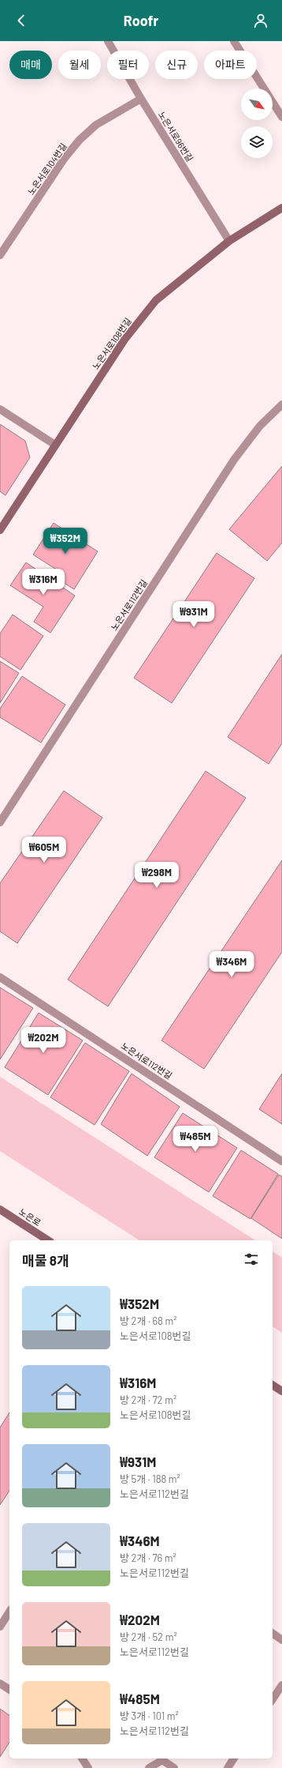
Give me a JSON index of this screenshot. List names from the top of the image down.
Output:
{
  "streets": {
    "street": [
      "노은서로96번길",
      "노은서로104번길",
      "노은서로108번길",
      "노은서로112번길",
      "노은로"
    ]
  },
  "crossings": [
    ["노은서로96번길", "노은서로104번길"],
    ["노은서로96번길", "노은서로108번길"]
  ],
  "north": "bottom right",
  "page": {
    "header": "Roofr",
    "chip": [
      "매매",
      "월세",
      "필터",
      "신규",
      "아파트"
    ],
    "price": [
      "₩352M",
      "₩316M",
      "₩931M",
      "₩605M",
      "₩298M",
      "₩346M",
      "₩202M",
      "₩485M"
    ],
    "heading": "매물 8개",
    "list": [
      {
        "name": "₩352M",
        "note": "방 2개 · 68 m² · 노은서로108번길"
      },
      {
        "name": "₩316M",
        "note": "방 2개 · 72 m² · 노은서로108번길"
      },
      {
        "name": "₩931M",
        "note": "방 5개 · 188 m² · 노은서로112번길"
      },
      {
        "name": "₩346M",
        "note": "방 2개 · 76 m² · 노은서로112번길"
      },
      {
        "name": "₩202M",
        "note": "방 2개 · 52 m² · 노은서로112번길"
      },
      {
        "name": "₩485M",
        "note": "방 3개 · 101 m² · 노은서로112번길"
      }
    ]
  }
}
